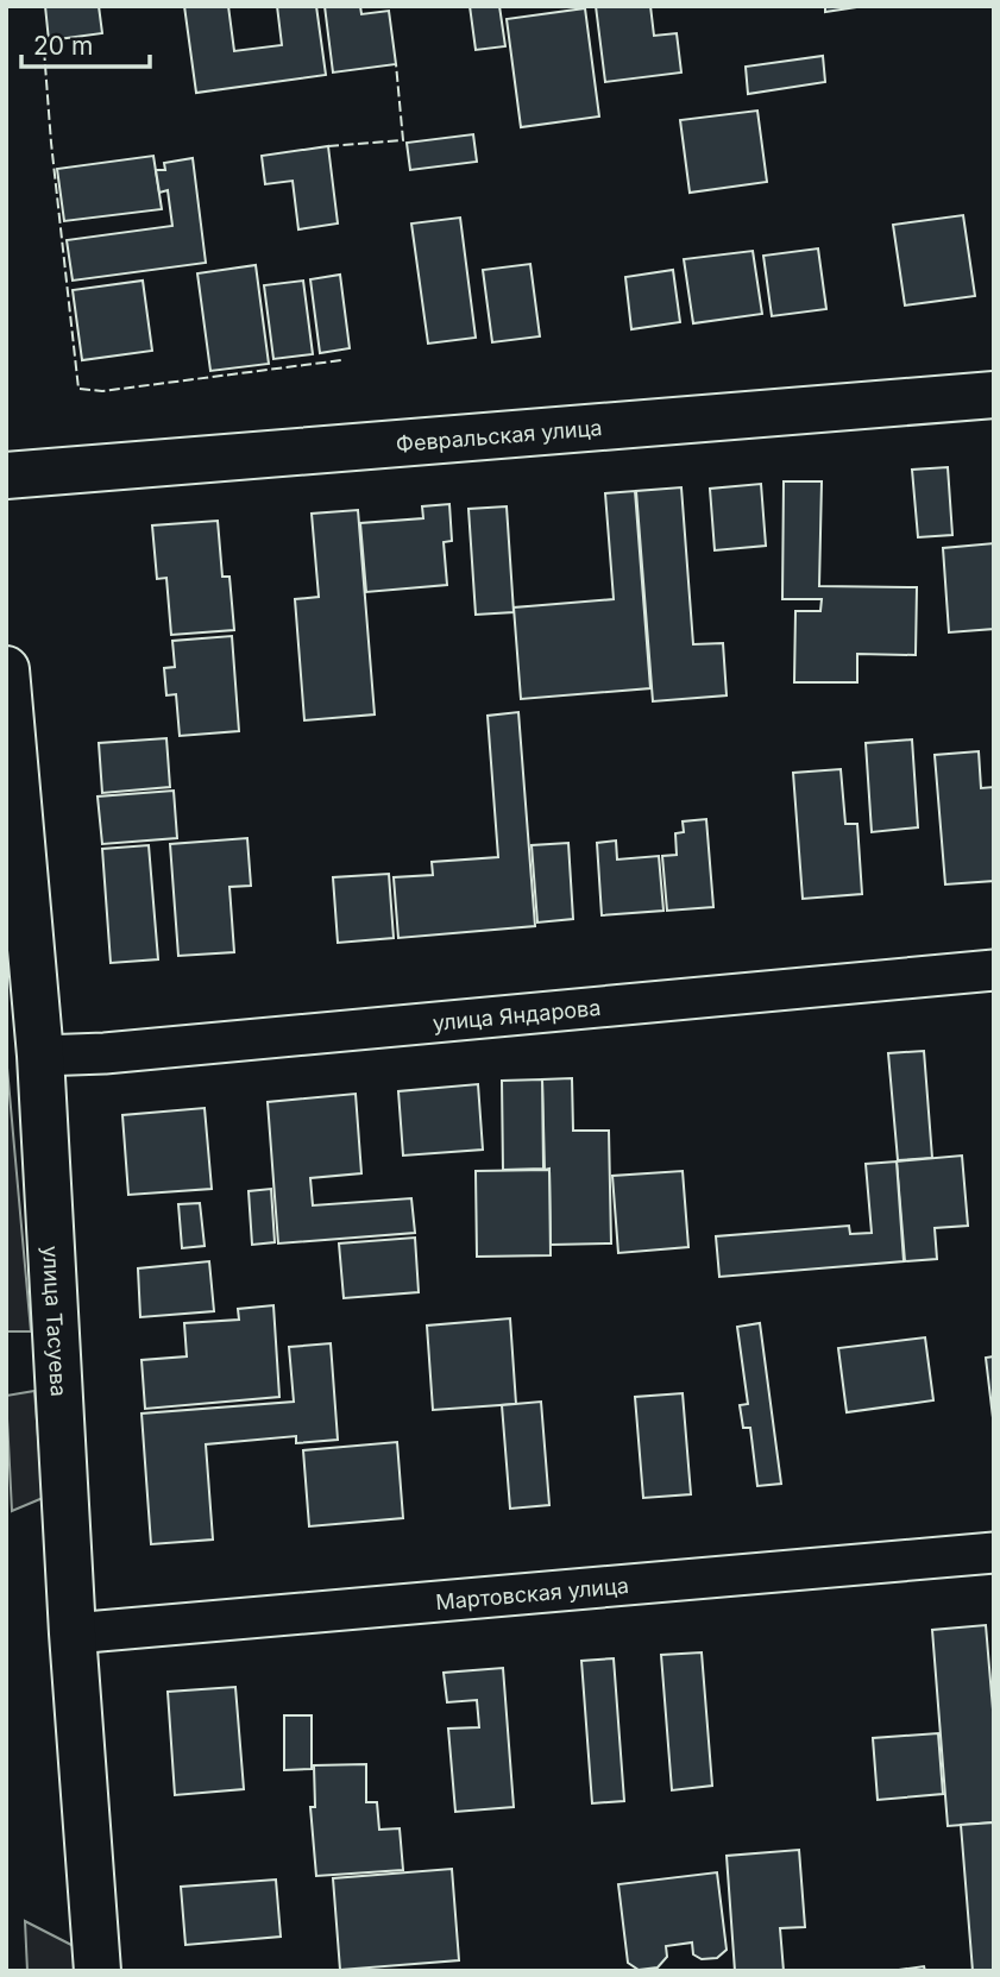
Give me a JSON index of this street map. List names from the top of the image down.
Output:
{
  "streets": {
    "street": [
      "Февральская улица",
      "улица Яндарова",
      "улица Тасуева",
      "Мартовская улица"
    ]
  },
  "crossings": [
    ["улица Яндарова", "улица Тасуева"],
    ["улица Тасуева", "Мартовская улица"]
  ],
  "scale_bar": "20 m"
}
